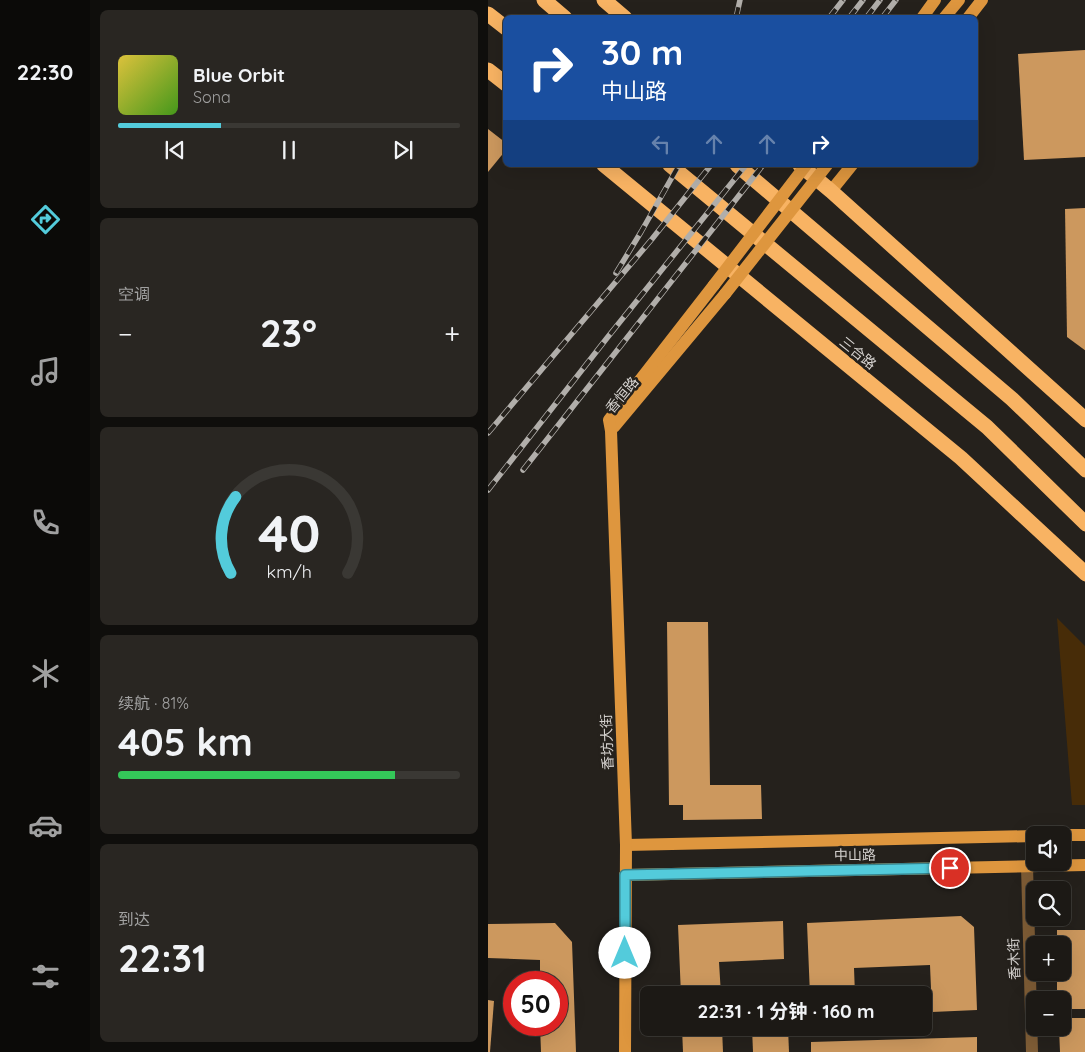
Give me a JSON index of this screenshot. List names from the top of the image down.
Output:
{
  "streets": {
    "highway": ["三合路"],
    "main road": ["香恒路", "香坊大街", "中山路"],
    "street": ["香木街"]
  },
  "crossings": [
    ["香恒路", "香坊大街"],
    ["香坊大街", "中山路"]
  ],
  "page": {
    "tabs": "22:30",
    "turn": ["30 m", "中山路"],
    "song": ["Blue Orbit", "Sona"],
    "tile": [
      "空调",
      ["续航 · 81%", "405 km"],
      ["到达", "22:31"]
    ],
    "heat": ["−", "23°", "+"],
    "map_buttons": ["+", "−"],
    "limit": "50",
    "trip": "22:31 · 1 分钟 · 160 m",
    "gauge": ["40", "km/h"]
  }
}
